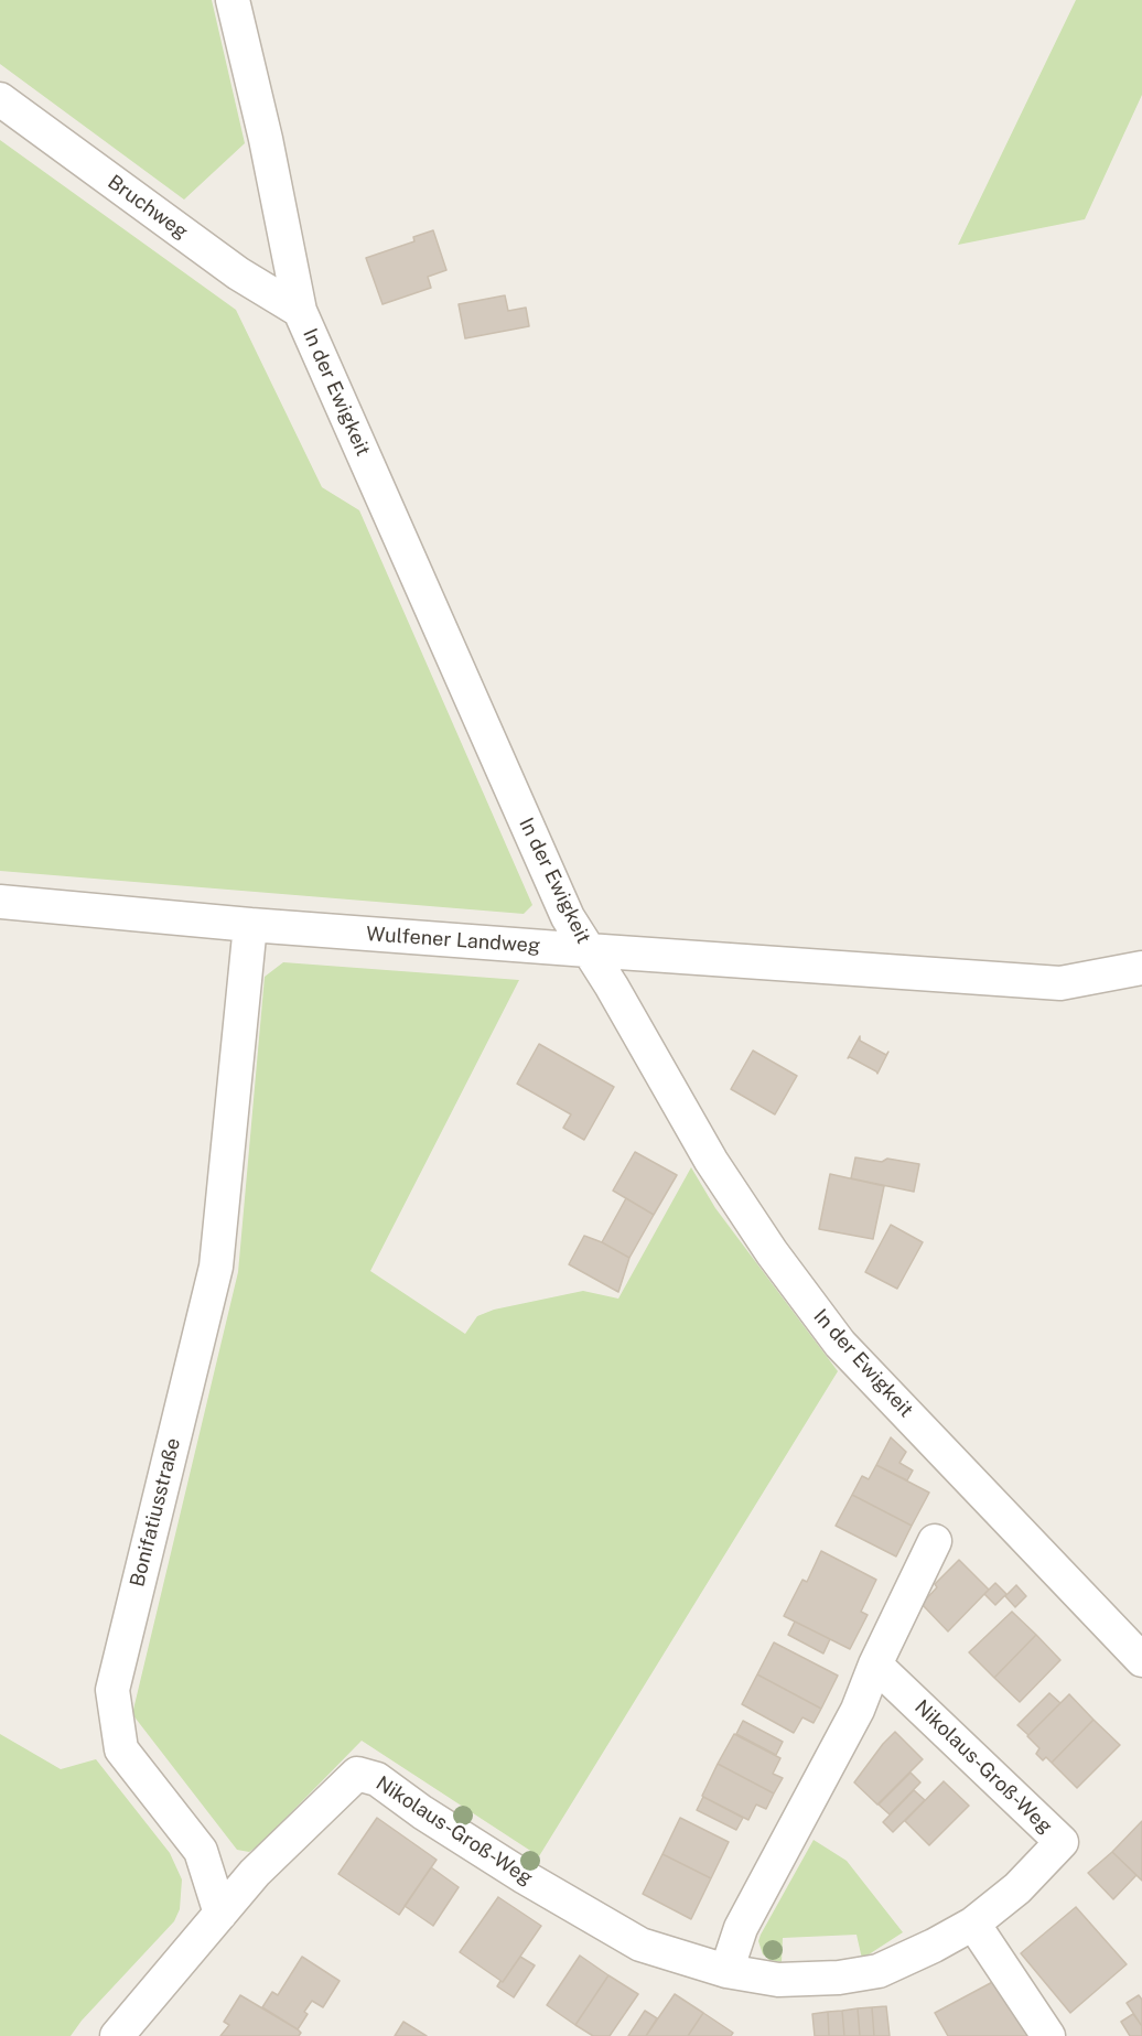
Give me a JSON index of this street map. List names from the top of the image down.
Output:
{
  "streets": {
    "street": [
      "Bruchweg",
      "In der Ewigkeit",
      "Wulfener Landweg",
      "Bonifatiusstraße",
      "Nikolaus-Groß-Weg"
    ]
  },
  "crossings": [
    ["Bruchweg", "In der Ewigkeit"],
    ["In der Ewigkeit", "Wulfener Landweg"],
    ["Wulfener Landweg", "Bonifatiusstraße"],
    ["Bonifatiusstraße", "Nikolaus-Groß-Weg"]
  ]
}
